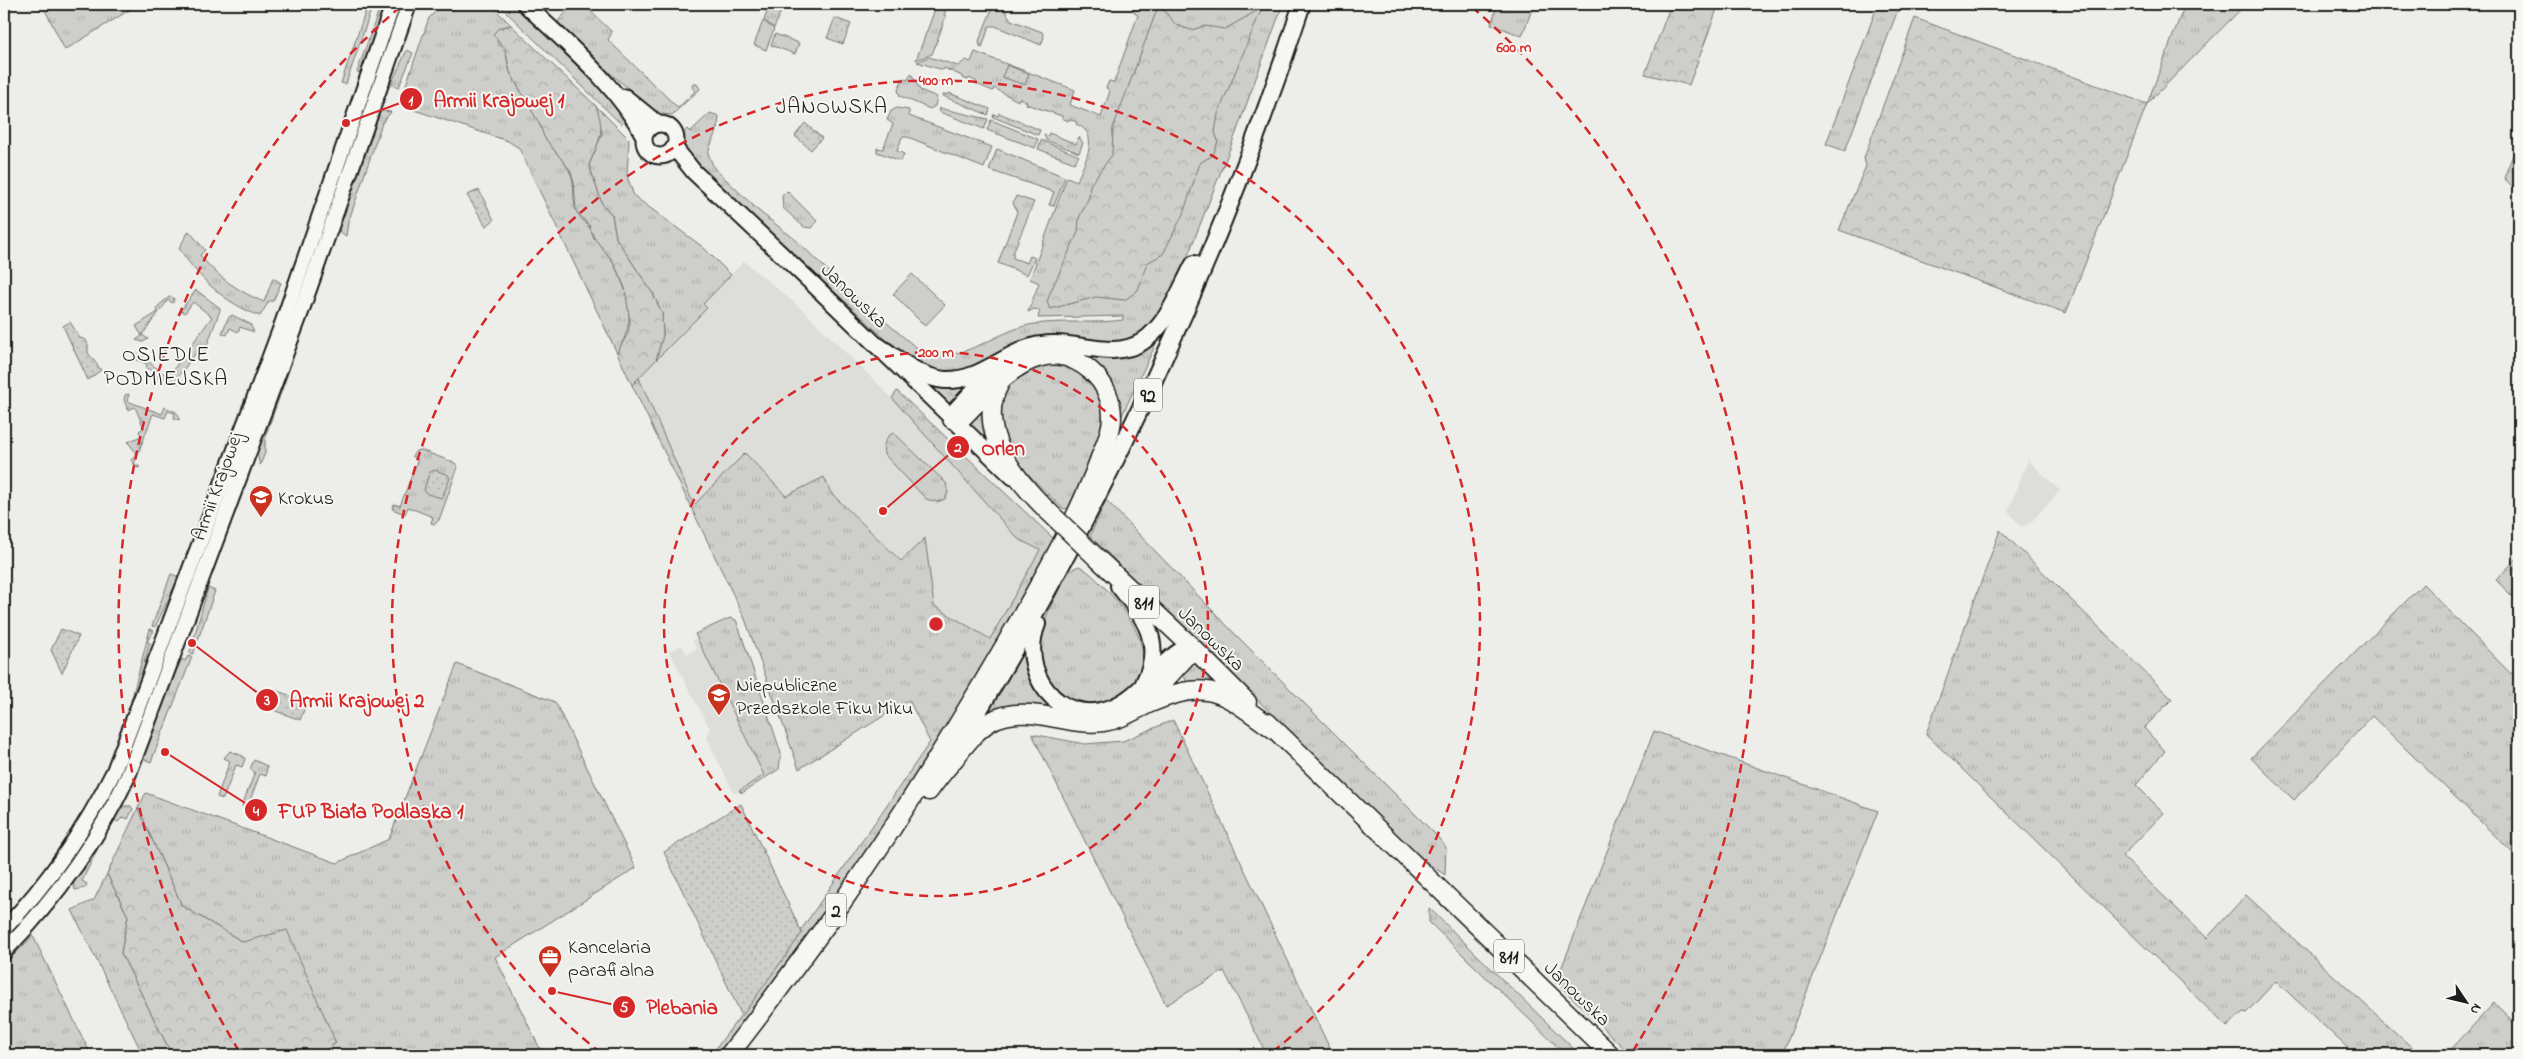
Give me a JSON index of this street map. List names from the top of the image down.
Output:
{
  "streets": {
    "highway": ["Janowska", "811", "2"],
    "main road": ["92"],
    "street": ["Armii Krajowej"]
  },
  "crossings": [
    ["92", "2"]
  ],
  "districts": ["JANOWSKA", "OSIEDLE PODMIEJSKA"],
  "places": {
    "other": [
      "Armii Krajowej 1",
      "Orlen",
      "Armii Krajowej 2",
      "FUP Biała Podlaska 1",
      "Plebania"
    ],
    "school or university": ["Krokus", "Niepubliczne Przedszkole Fiku Miku"],
    "office": ["Kancelaria parafialna"]
  },
  "north": "bottom right",
  "rings": ["600 m", "400 m", "200 m"]
}
